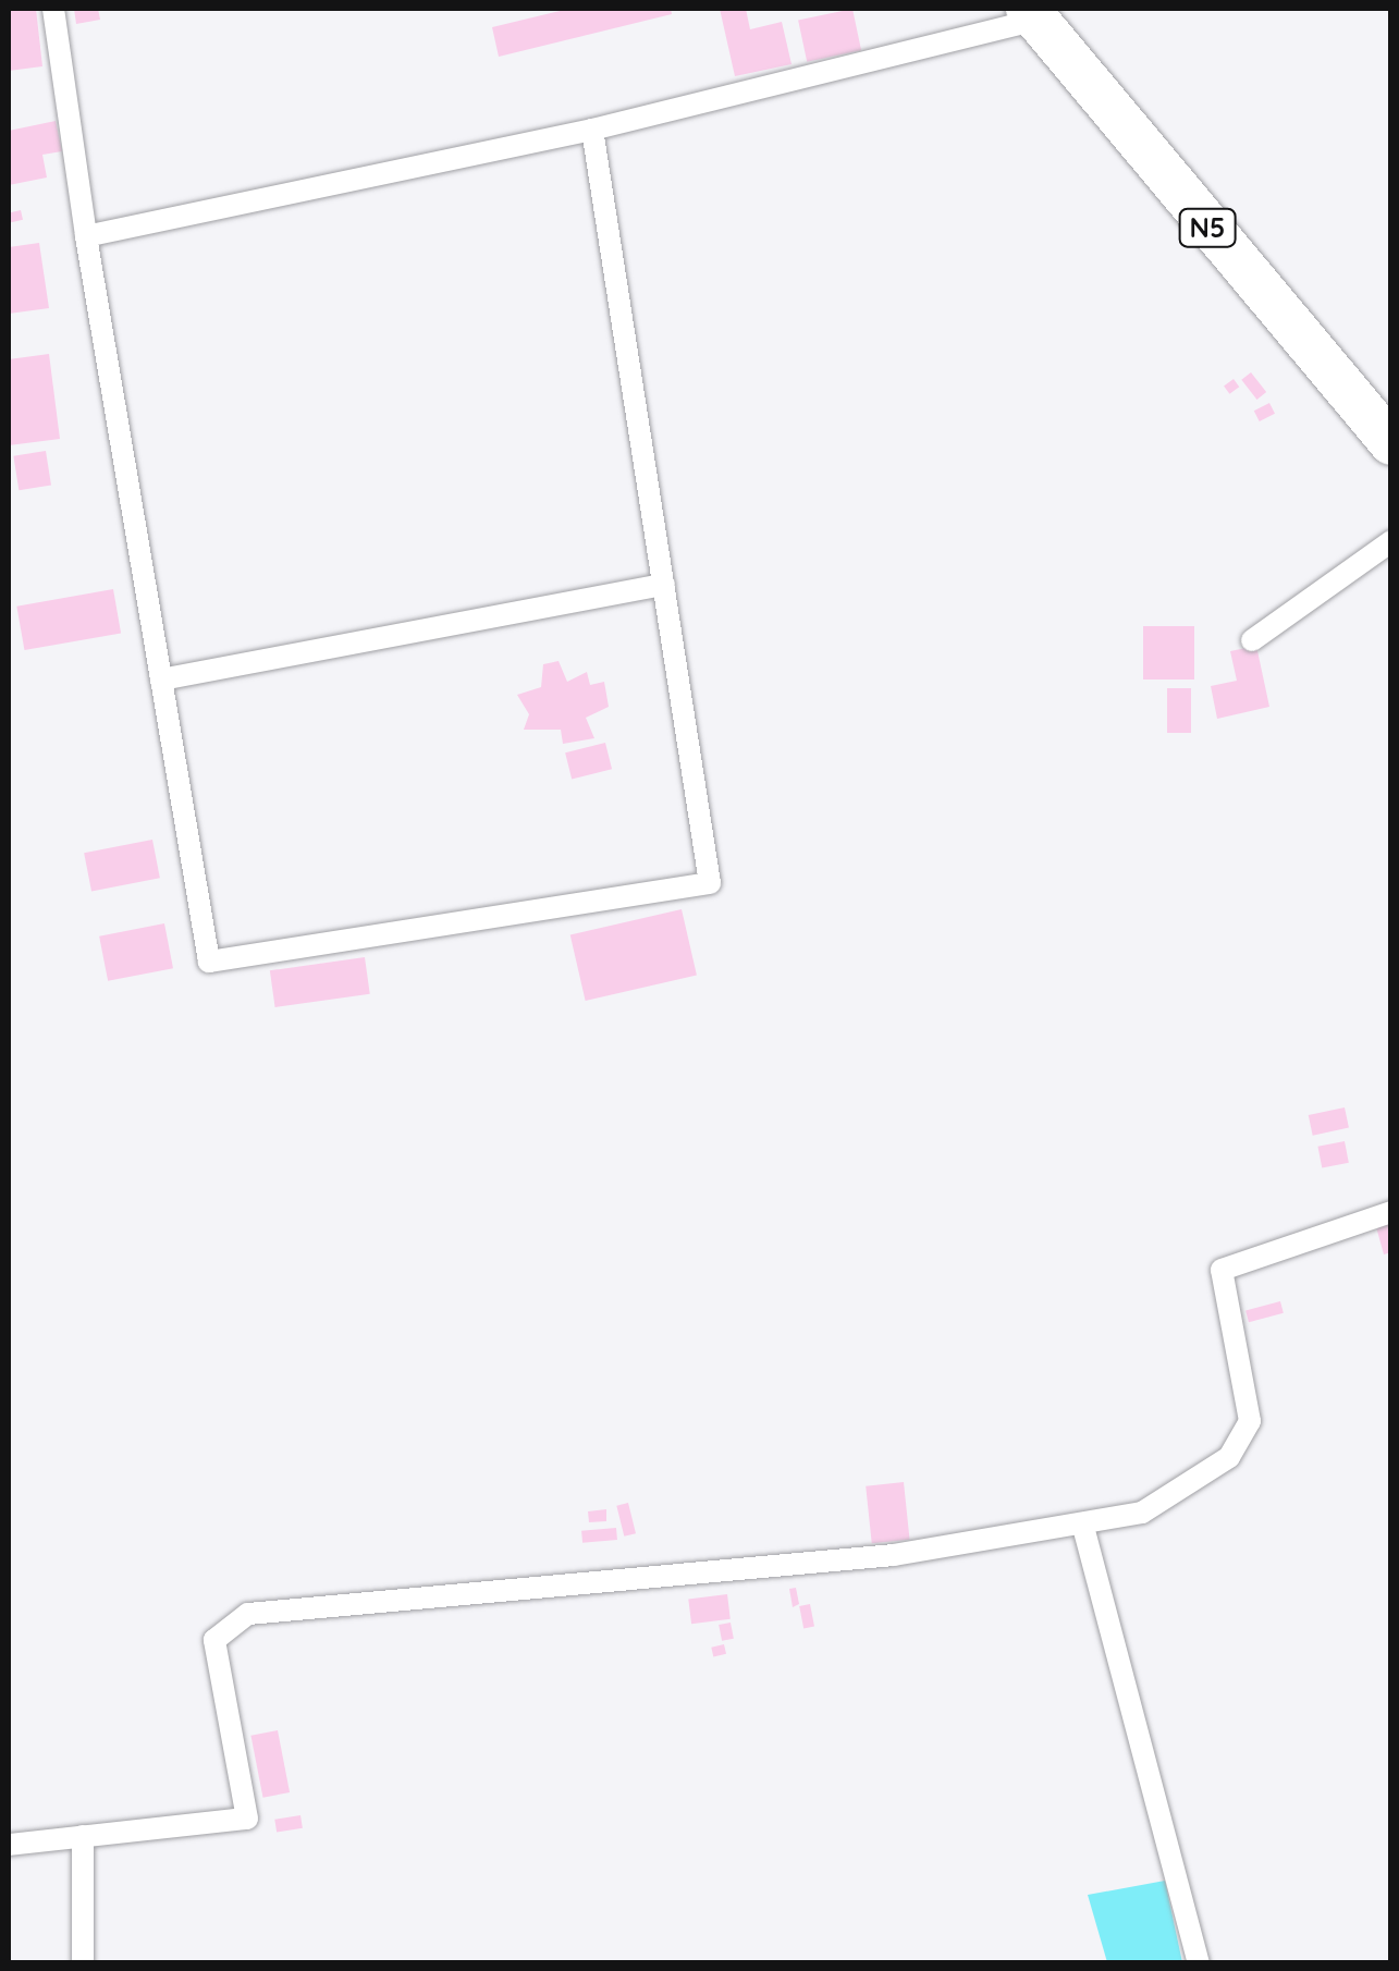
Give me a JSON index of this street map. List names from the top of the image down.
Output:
{
  "streets": {
    "highway": ["N5"]
  }
}
